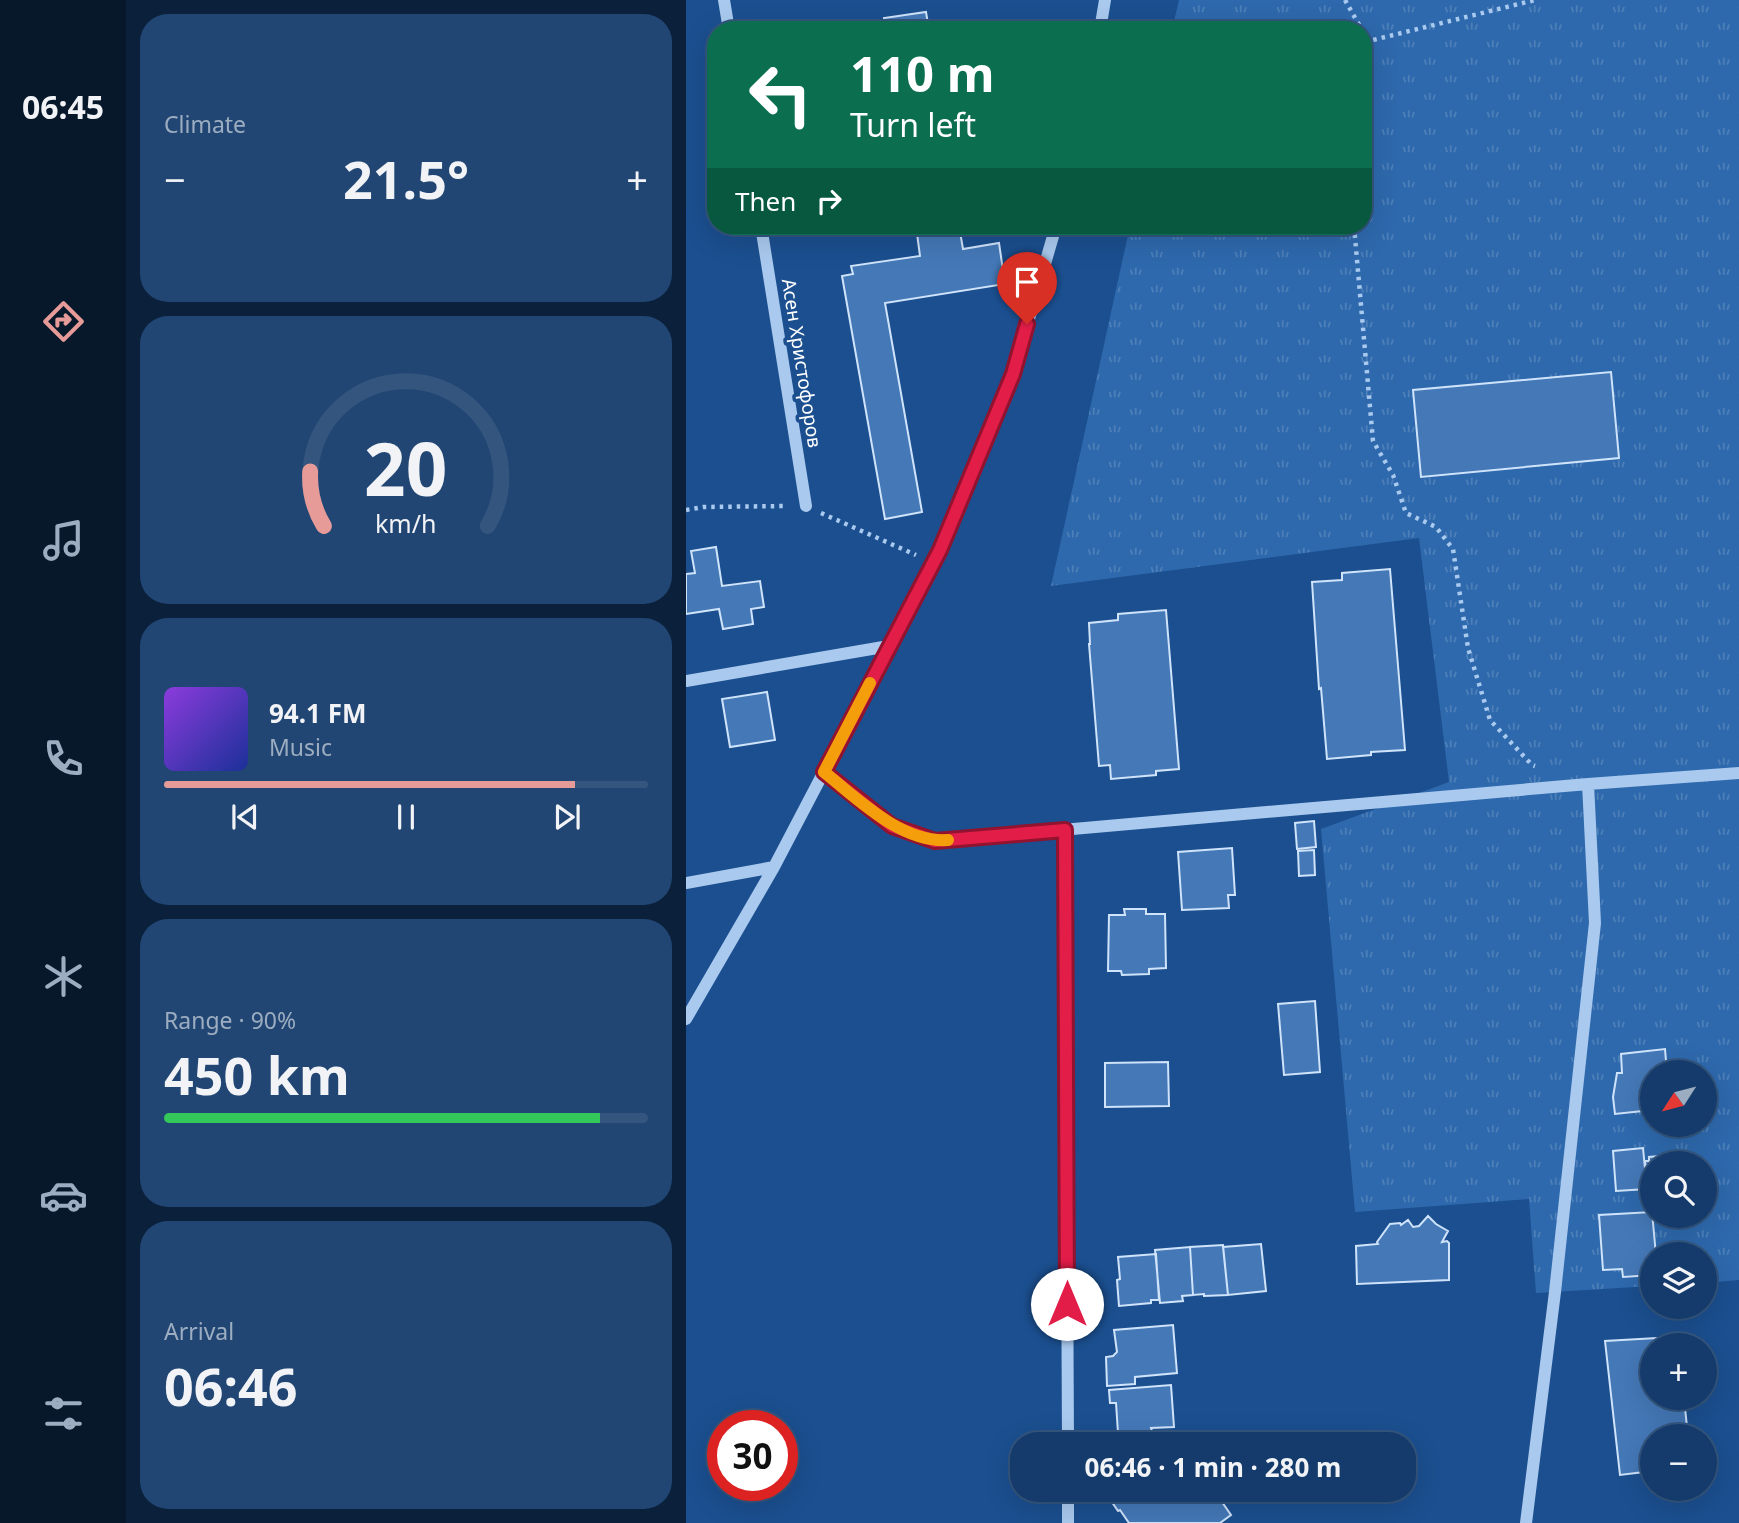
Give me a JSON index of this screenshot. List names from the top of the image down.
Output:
{
  "streets": {
    "street": ["Асен Христофоров"]
  },
  "north": "bottom left",
  "page": {
    "tabs": "06:45",
    "tile": [
      "Climate",
      ["Range · 90%", "450 km"],
      ["Arrival", "06:46"]
    ],
    "turn": ["110 m", "Turn left"],
    "heat": ["−", "21.5°", "+"],
    "then": "Then",
    "song": ["94.1 FM", "Music"],
    "map_buttons": ["+", "−"],
    "limit": "30",
    "trip": "06:46 · 1 min · 280 m",
    "gauge": ["20", "km/h"]
  }
}
